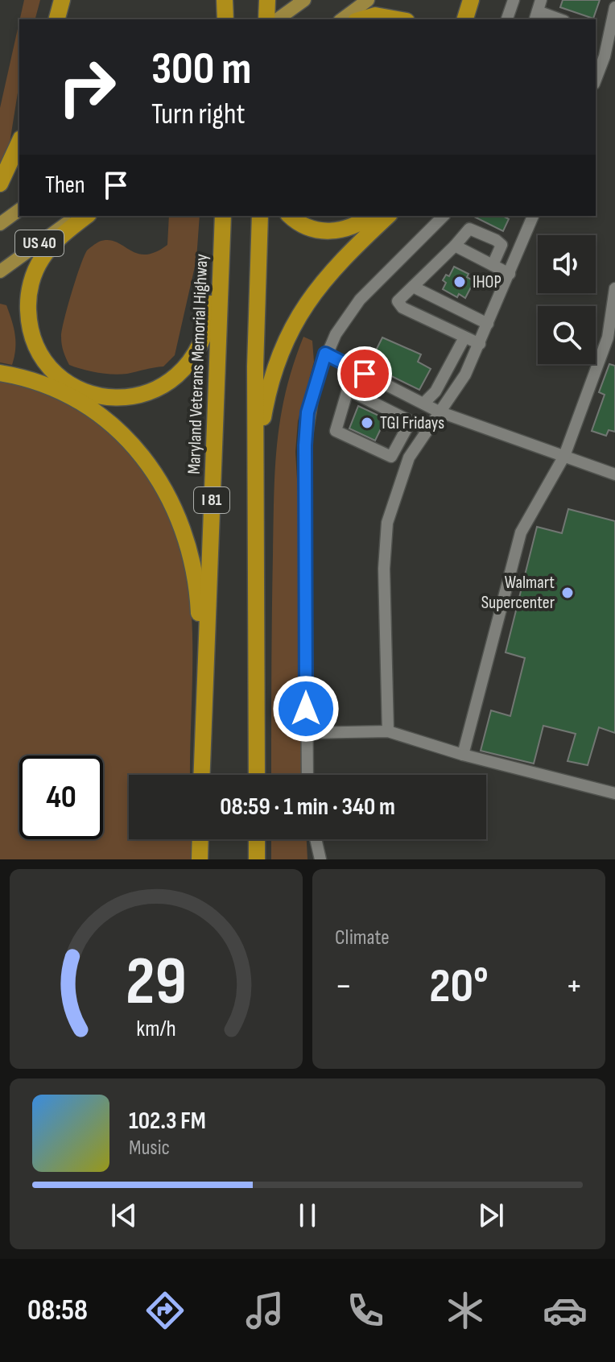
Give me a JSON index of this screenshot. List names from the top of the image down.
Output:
{
  "streets": {
    "highway": ["Maryland Veterans Memorial Highway", "I 81"],
    "main road": ["US 40"]
  },
  "places": ["IHOP", "TGI Fridays", "Walmart Supercenter"],
  "page": {
    "turn": ["300 m", "Turn right"],
    "then": "Then",
    "limit": "40",
    "trip": "08:59 · 1 min · 340 m",
    "tile": "Climate",
    "heat": ["−", "20°", "+"],
    "song": ["102.3 FM", "Music"],
    "tabs": "08:58",
    "gauge": ["29", "km/h"]
  }
}
